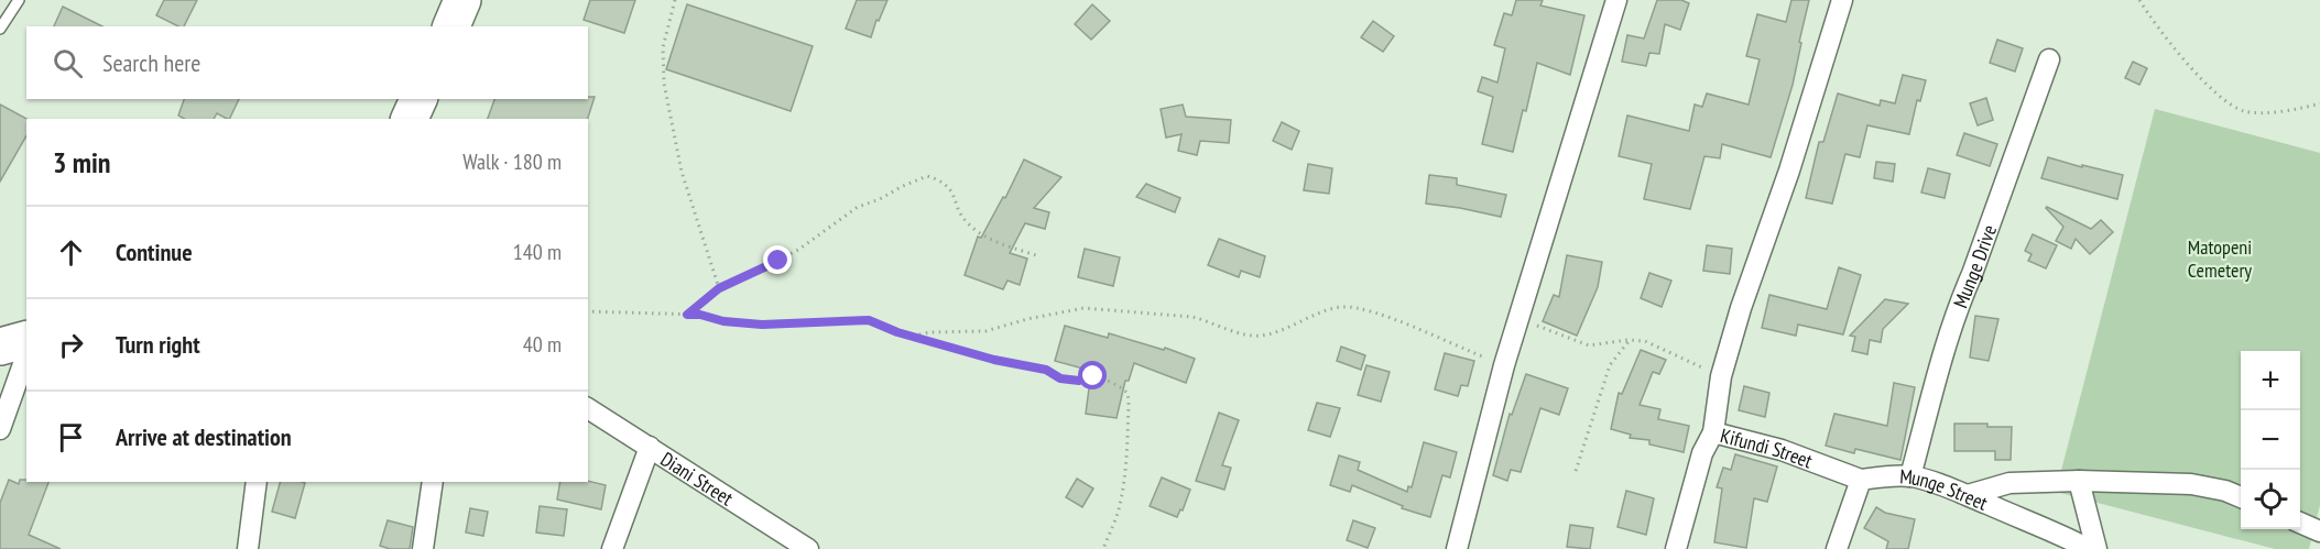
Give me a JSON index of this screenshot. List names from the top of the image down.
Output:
{
  "streets": {
    "street": [
      "Munge Drive",
      "Kifundi Street",
      "Diani Street",
      "Munge Street"
    ]
  },
  "crossings": [
    ["Munge Drive", "Munge Street"],
    ["Kifundi Street", "Munge Street"]
  ],
  "parks": ["Matopeni Cemetery"],
  "page": {
    "search": "Search here",
    "heading": ["3 min", "Walk · 180 m"],
    "list": [
      ["Continue", "140 m"],
      ["Turn right", "40 m"],
      "Arrive at destination"
    ],
    "map_buttons": ["+", "−"]
  }
}
